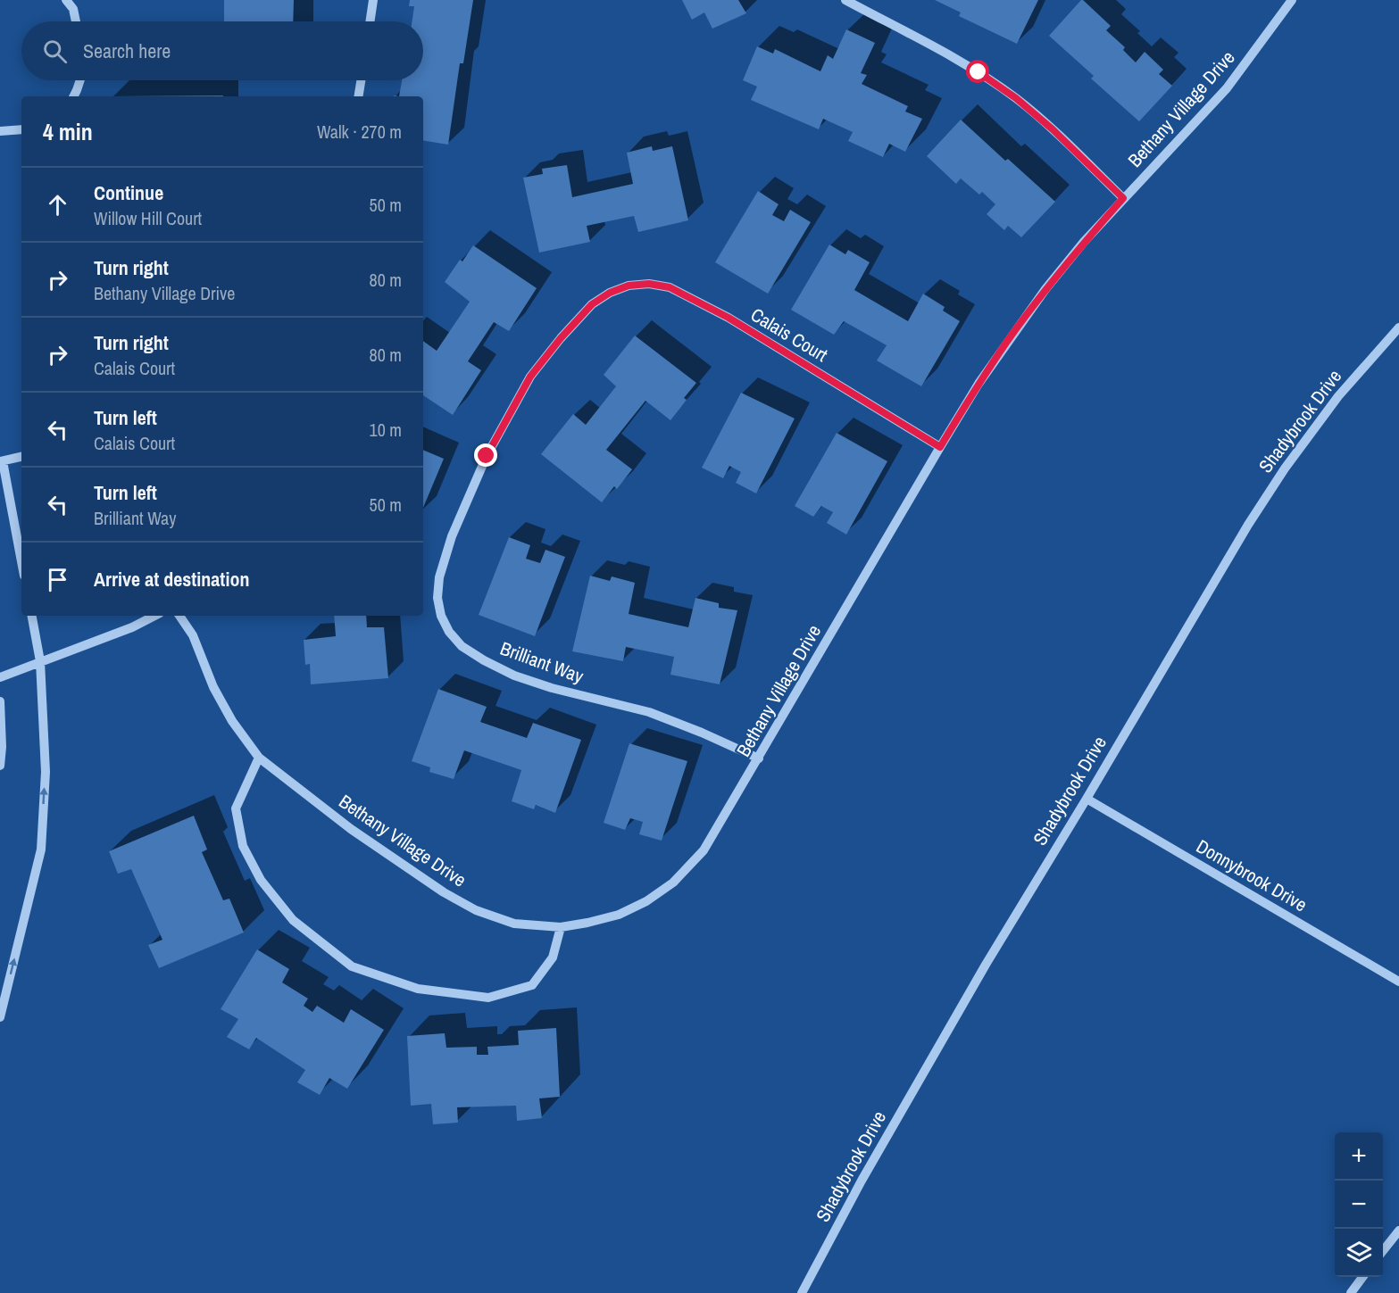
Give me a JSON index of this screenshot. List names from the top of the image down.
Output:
{
  "streets": {
    "street": [
      "Bethany Village Drive",
      "Calais Court",
      "Shadybrook Drive",
      "Brilliant Way",
      "Donnybrook Drive"
    ]
  },
  "crossings": [
    ["Bethany Village Drive", "Calais Court"],
    ["Bethany Village Drive", "Brilliant Way"],
    ["Calais Court", "Brilliant Way"],
    ["Shadybrook Drive", "Donnybrook Drive"]
  ],
  "page": {
    "search": "Search here",
    "heading": ["4 min", "Walk · 270 m"],
    "list": [
      ["Continue", "Willow Hill Court", "50 m"],
      ["Turn right", "Bethany Village Drive", "80 m"],
      ["Turn right", "Calais Court", "80 m"],
      ["Turn left", "Calais Court", "10 m"],
      ["Turn left", "Brilliant Way", "50 m"],
      "Arrive at destination"
    ],
    "map_buttons": ["+", "−"]
  }
}
